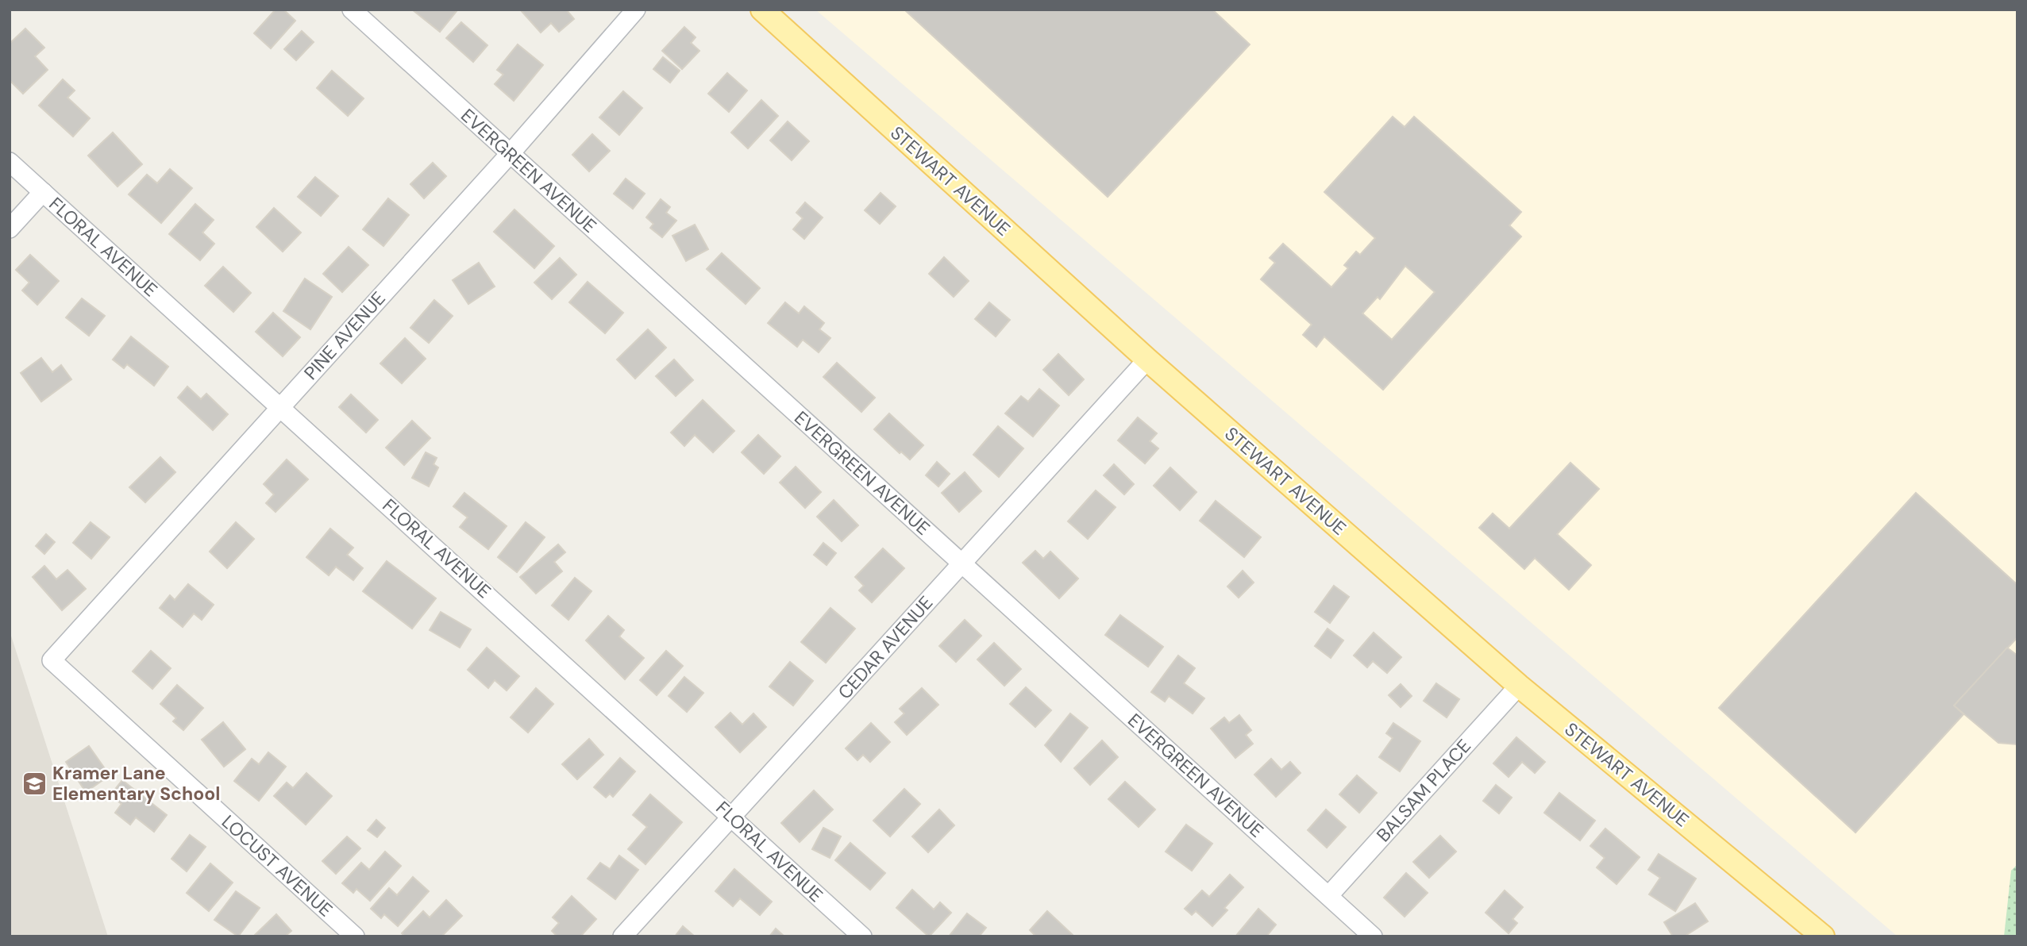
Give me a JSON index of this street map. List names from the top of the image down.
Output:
{
  "streets": {
    "main road": ["STEWART AVENUE"],
    "street": [
      "EVERGREEN AVENUE",
      "FLORAL AVENUE",
      "PINE AVENUE",
      "CEDAR AVENUE",
      "BALSAM PLACE",
      "LOCUST AVENUE"
    ]
  },
  "crossings": [
    ["EVERGREEN AVENUE", "PINE AVENUE"],
    ["EVERGREEN AVENUE", "CEDAR AVENUE"],
    ["EVERGREEN AVENUE", "BALSAM PLACE"],
    ["STEWART AVENUE", "CEDAR AVENUE"],
    ["STEWART AVENUE", "BALSAM PLACE"],
    ["FLORAL AVENUE", "PINE AVENUE"],
    ["FLORAL AVENUE", "CEDAR AVENUE"],
    ["PINE AVENUE", "LOCUST AVENUE"]
  ],
  "places": {
    "school or university": ["Kramer Lane Elementary School"]
  }
}
